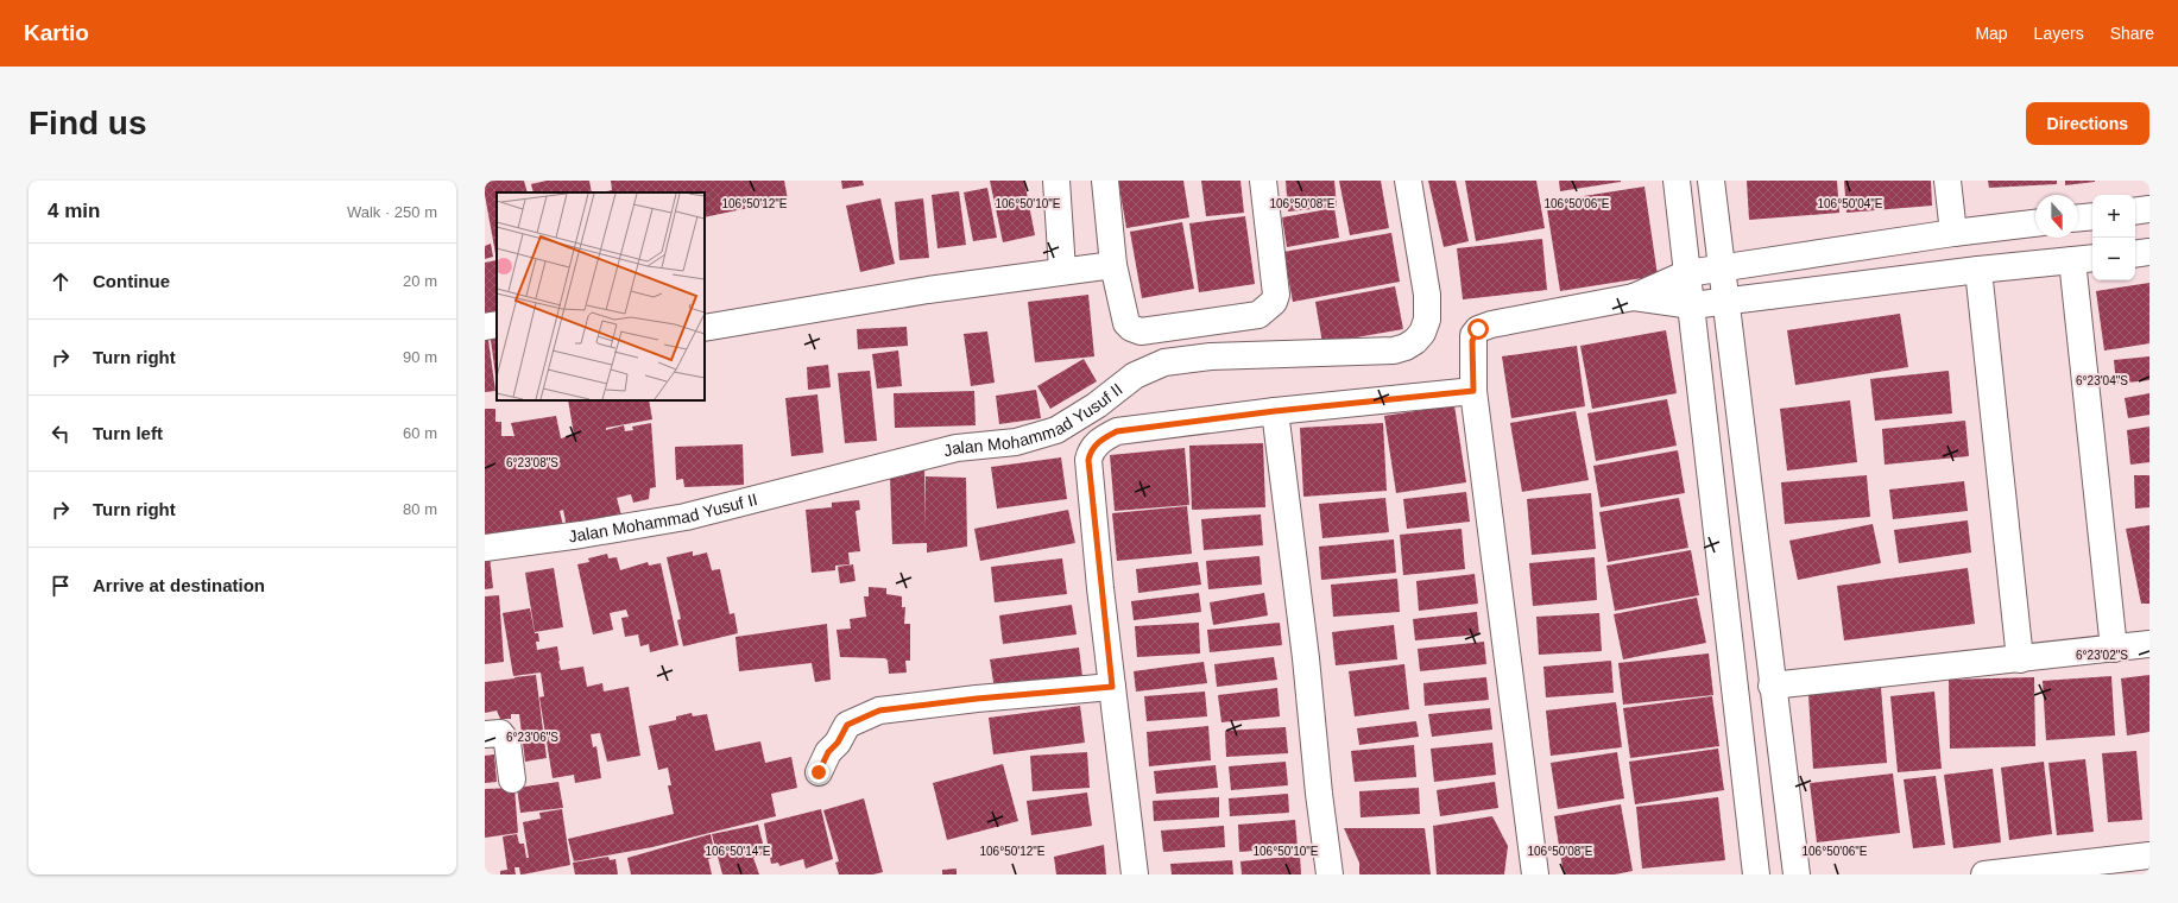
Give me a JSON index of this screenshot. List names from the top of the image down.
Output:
{
  "streets": {
    "street": ["Jalan Mohammad Yusuf II"]
  },
  "north": "bottom",
  "page": {
    "header": "Kartio",
    "nav": ["Map", "Layers", "Share"],
    "buttons": "Directions",
    "title": "Find us",
    "heading": ["4 min", "Walk · 250 m"],
    "map_buttons": ["+", "−"],
    "list": [
      ["Continue", "20 m"],
      ["Turn right", "90 m"],
      ["Turn left", "60 m"],
      ["Turn right", "80 m"],
      "Arrive at destination"
    ]
  },
  "coordinates": [
    "106°50'12\"E",
    "106°50'10\"E",
    "106°50'08\"E",
    "106°50'06\"E",
    "106°50'04\"E",
    "6°23'04\"S",
    "6°23'08\"S",
    "6°23'02\"S",
    "6°23'06\"S",
    "106°50'14\"E"
  ]
}
